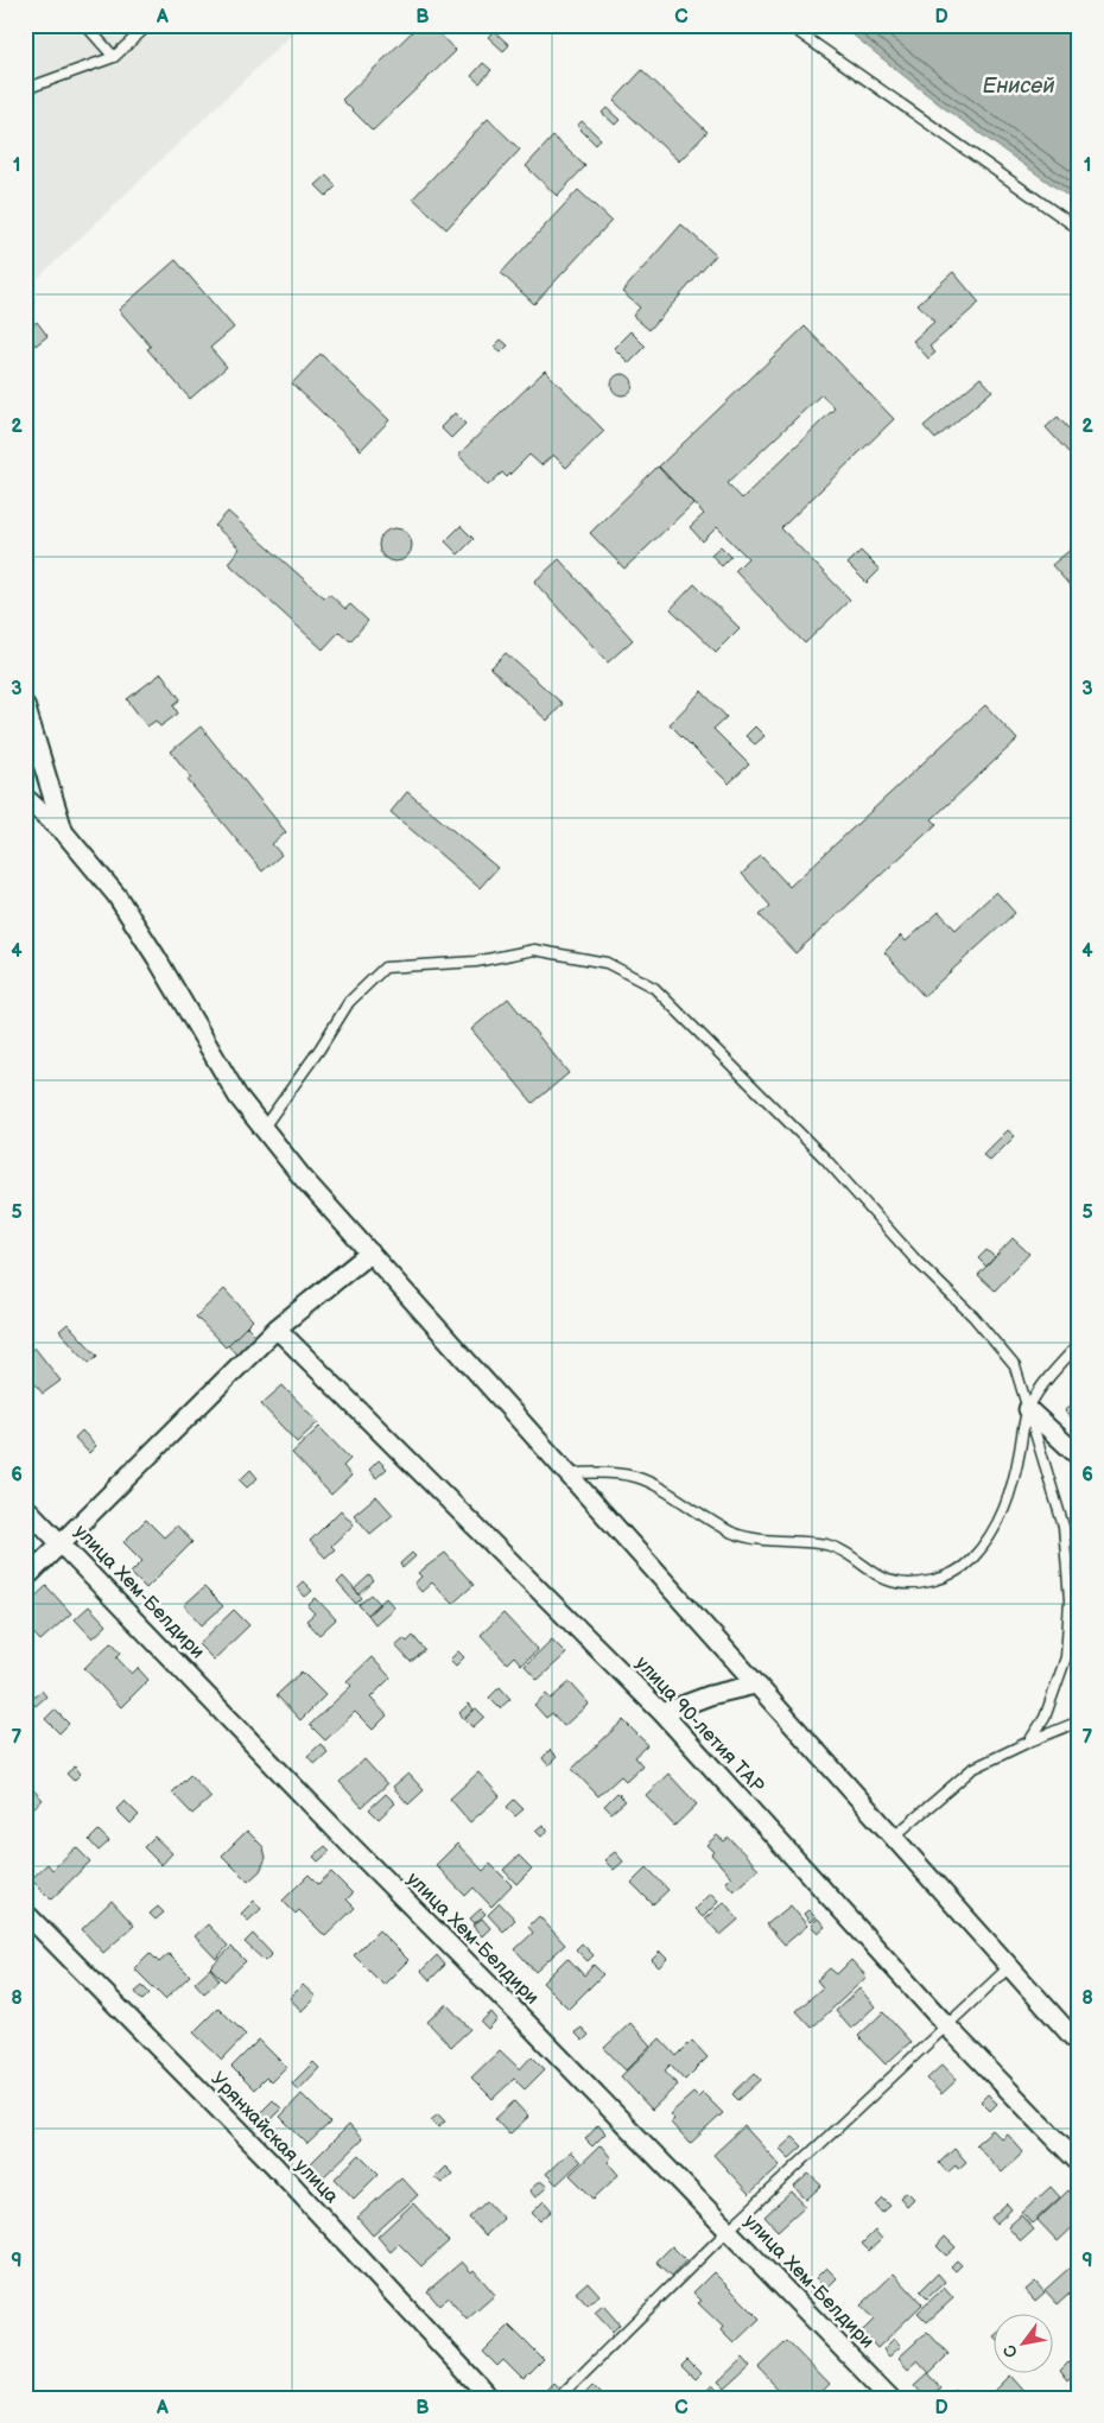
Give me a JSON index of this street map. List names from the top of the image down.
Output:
{
  "streets": {
    "street": ["улица Хем-Белдири", "улица 90-летия ТАР", "Урянхайская улица"]
  },
  "water": ["Енисей"],
  "north": "bottom left",
  "grid": {
    "columns": [
      "A",
      "B",
      "C",
      "D"
    ],
    "rows": [
      "1",
      "2",
      "3",
      "4",
      "5",
      "6",
      "7",
      "8",
      "9"
    ]
  }
}
